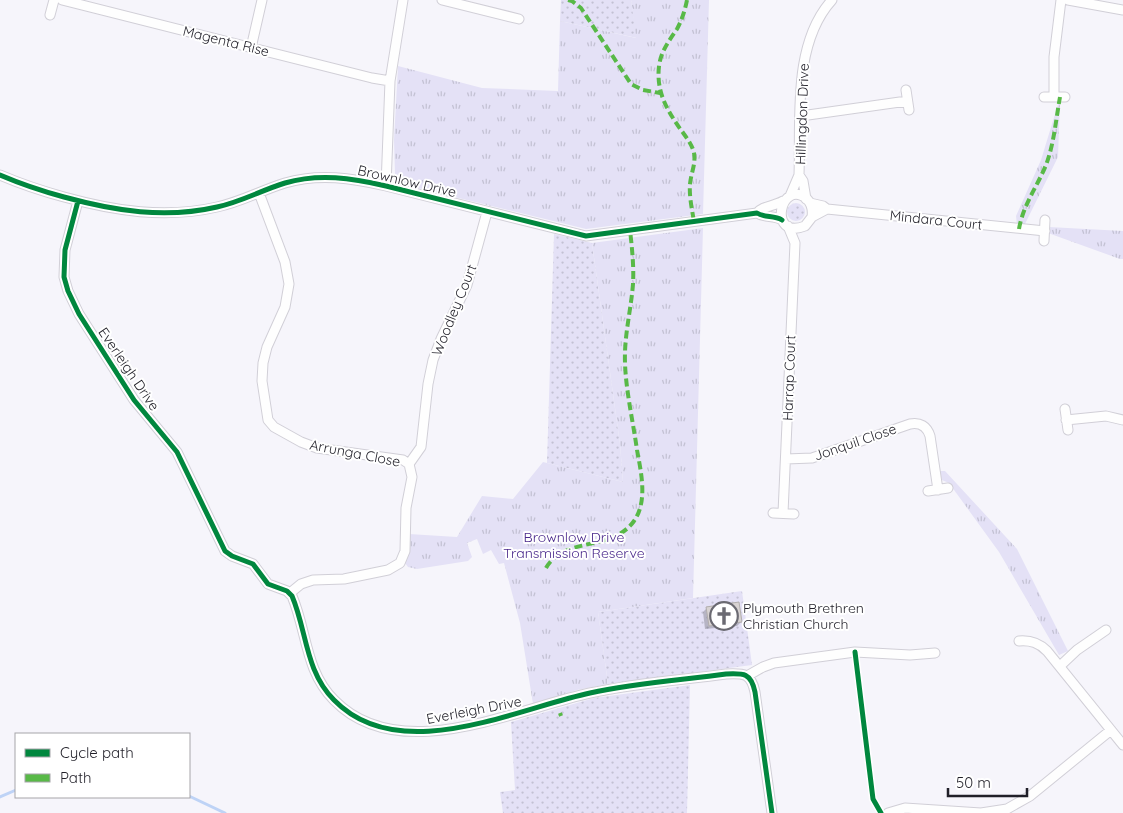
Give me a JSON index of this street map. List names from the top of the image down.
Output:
{
  "streets": {
    "street": [
      "Magenta Rise",
      "Hillingdon Drive",
      "Brownlow Drive",
      "Mindara Court",
      "Woodley Court",
      "Everleigh Drive",
      "Harrap Court",
      "Jonquil Close",
      "Arrunga Close"
    ]
  },
  "crossings": [
    ["Hillingdon Drive", "Brownlow Drive"],
    ["Hillingdon Drive", "Mindara Court"],
    ["Hillingdon Drive", "Harrap Court"],
    ["Brownlow Drive", "Mindara Court"],
    ["Brownlow Drive", "Woodley Court"],
    ["Brownlow Drive", "Everleigh Drive"],
    ["Brownlow Drive", "Harrap Court"],
    ["Brownlow Drive", "Arrunga Close"],
    ["Mindara Court", "Harrap Court"],
    ["Woodley Court", "Arrunga Close"],
    ["Everleigh Drive", "Arrunga Close"],
    ["Harrap Court", "Jonquil Close"]
  ],
  "parks": ["Brownlow Drive Transmission Reserve"],
  "places": {
    "church": ["Plymouth Brethren Christian Church"]
  },
  "legend": ["Cycle path", "Path"],
  "scale_bar": "50 m"
}
